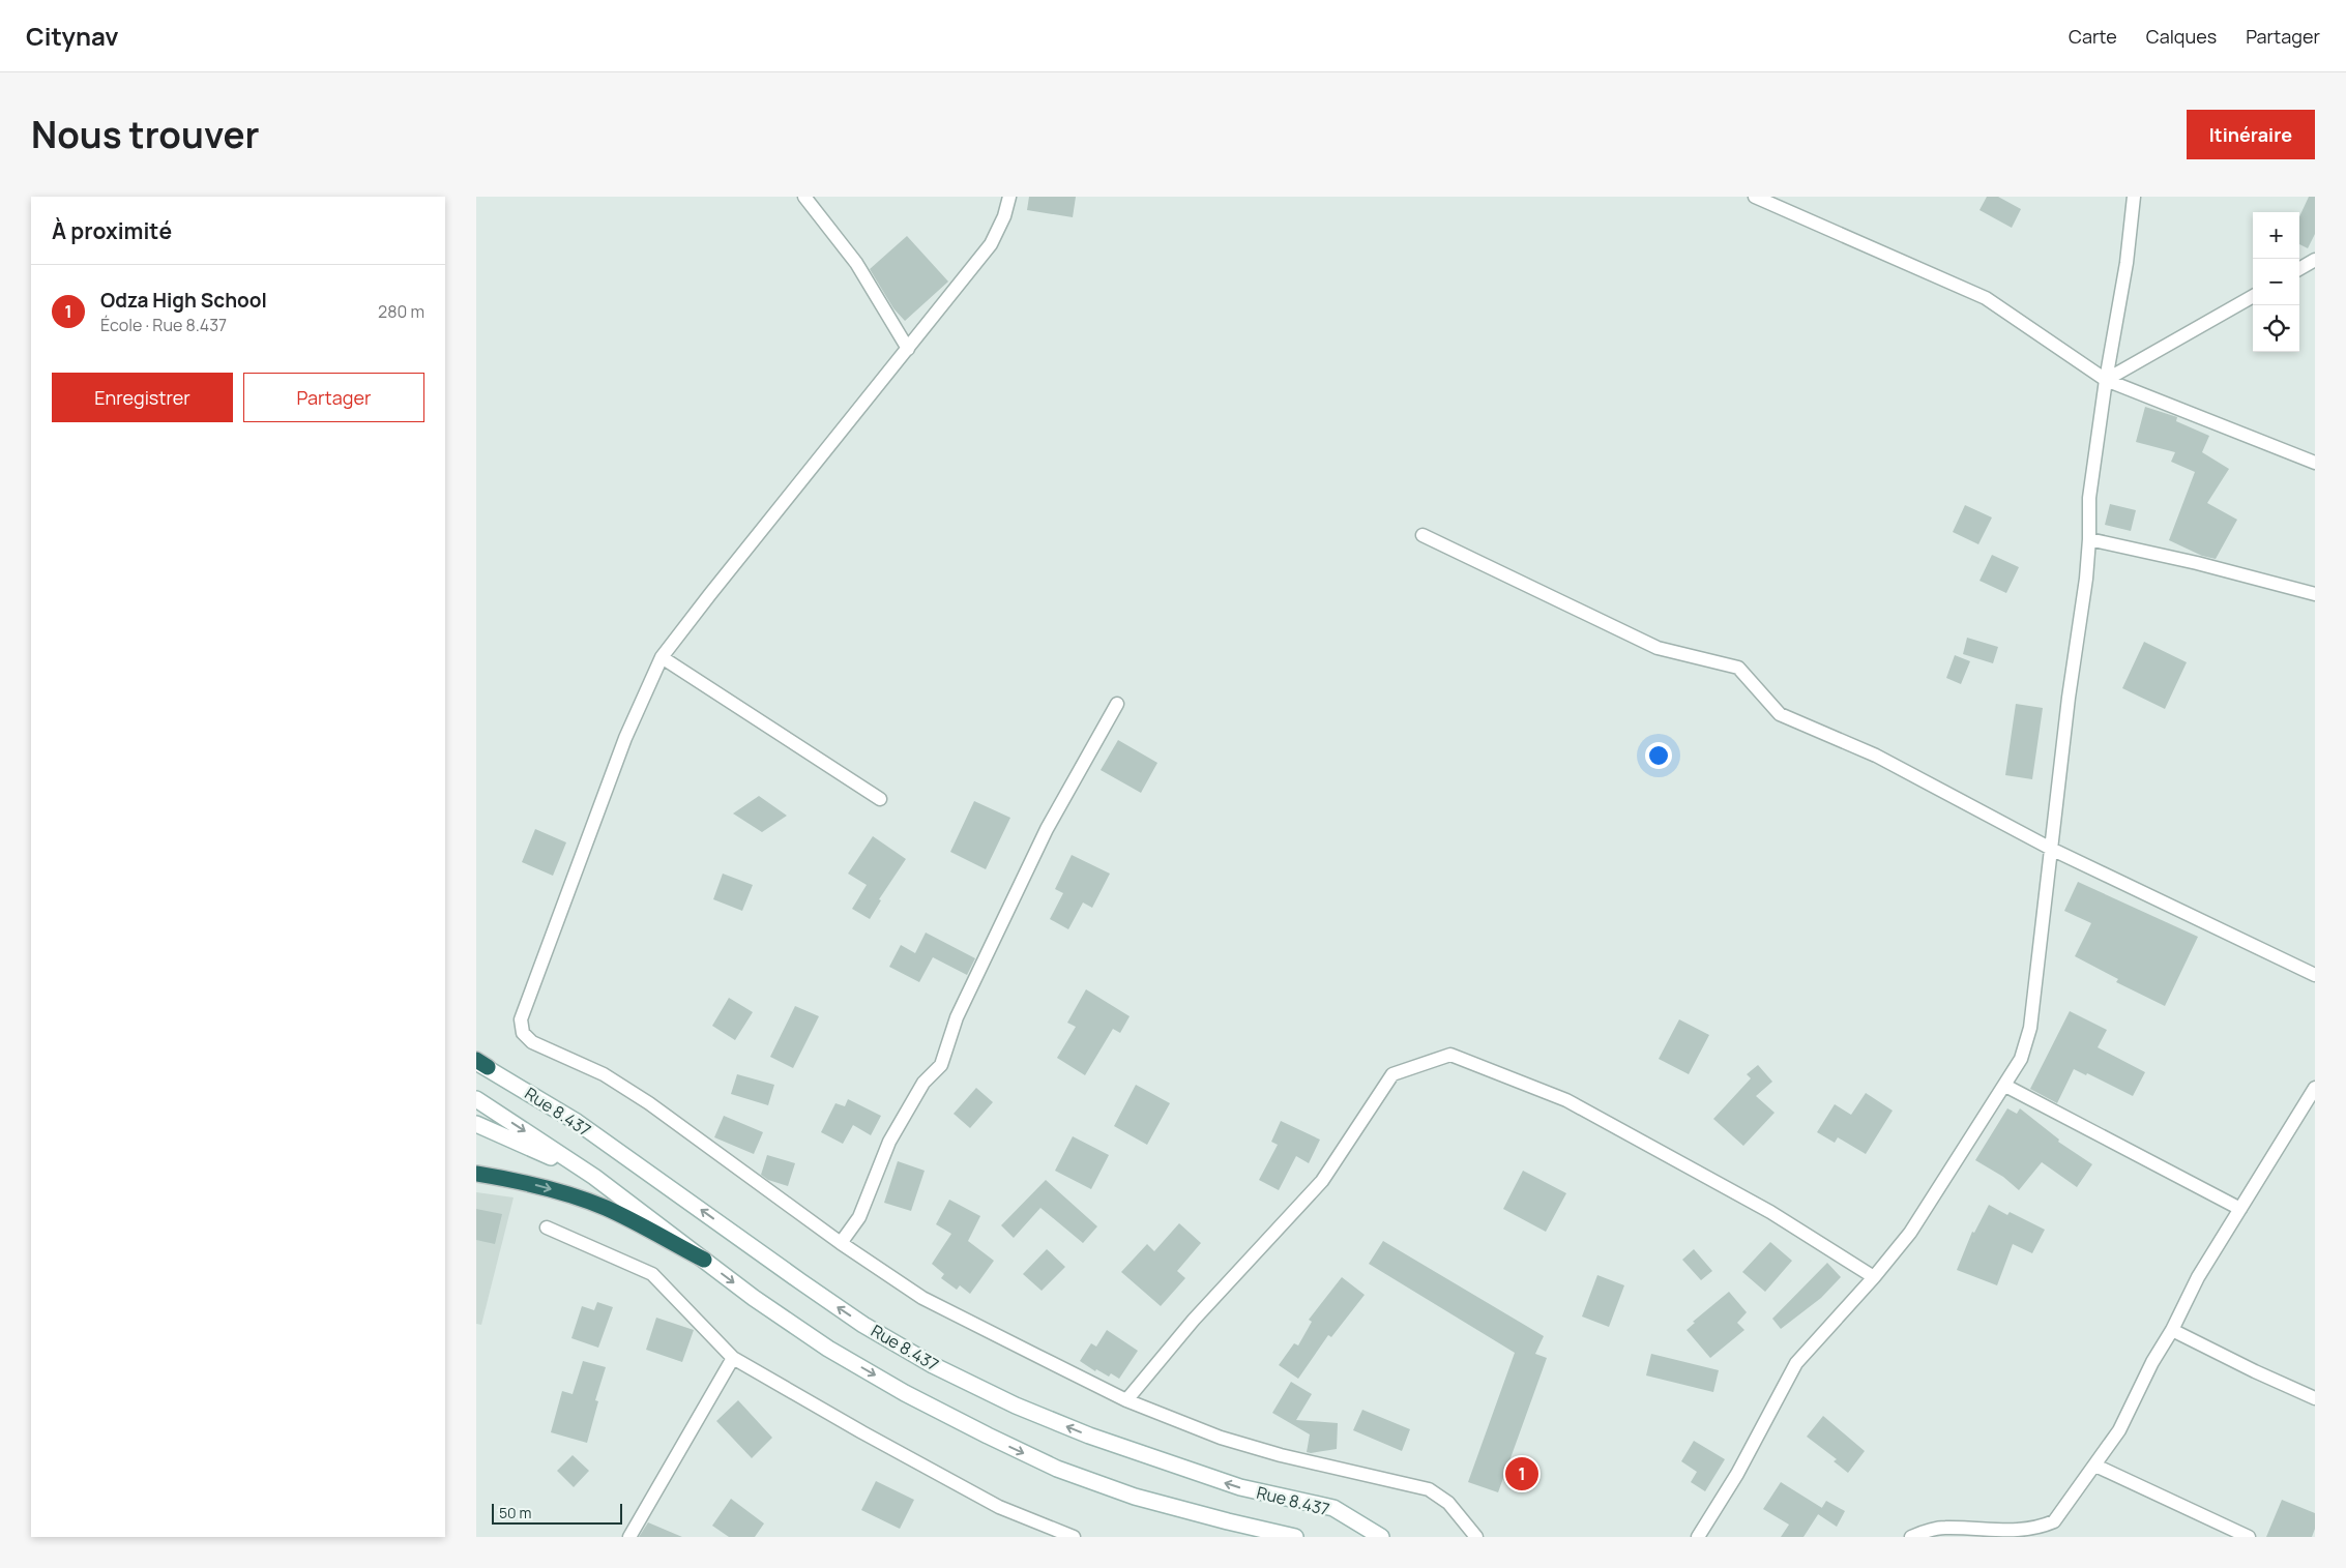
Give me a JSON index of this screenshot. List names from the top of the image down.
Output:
{
  "streets": {
    "main road": ["Rue 8.437"]
  },
  "scale_bar": "50 m",
  "page": {
    "header": "Citynav",
    "nav": ["Carte", "Calques", "Partager"],
    "title": "Nous trouver",
    "buttons": [
      "Itinéraire",
      ["Enregistrer", "Partager"]
    ],
    "heading": "À proximité",
    "map_buttons": ["+", "−"],
    "list": [
      {
        "mark": "1",
        "name": "Odza High School",
        "note": "École · Rue 8.437",
        "value": "280 m"
      }
    ],
    "pins": "1",
    "scale": "50 m"
  }
}
